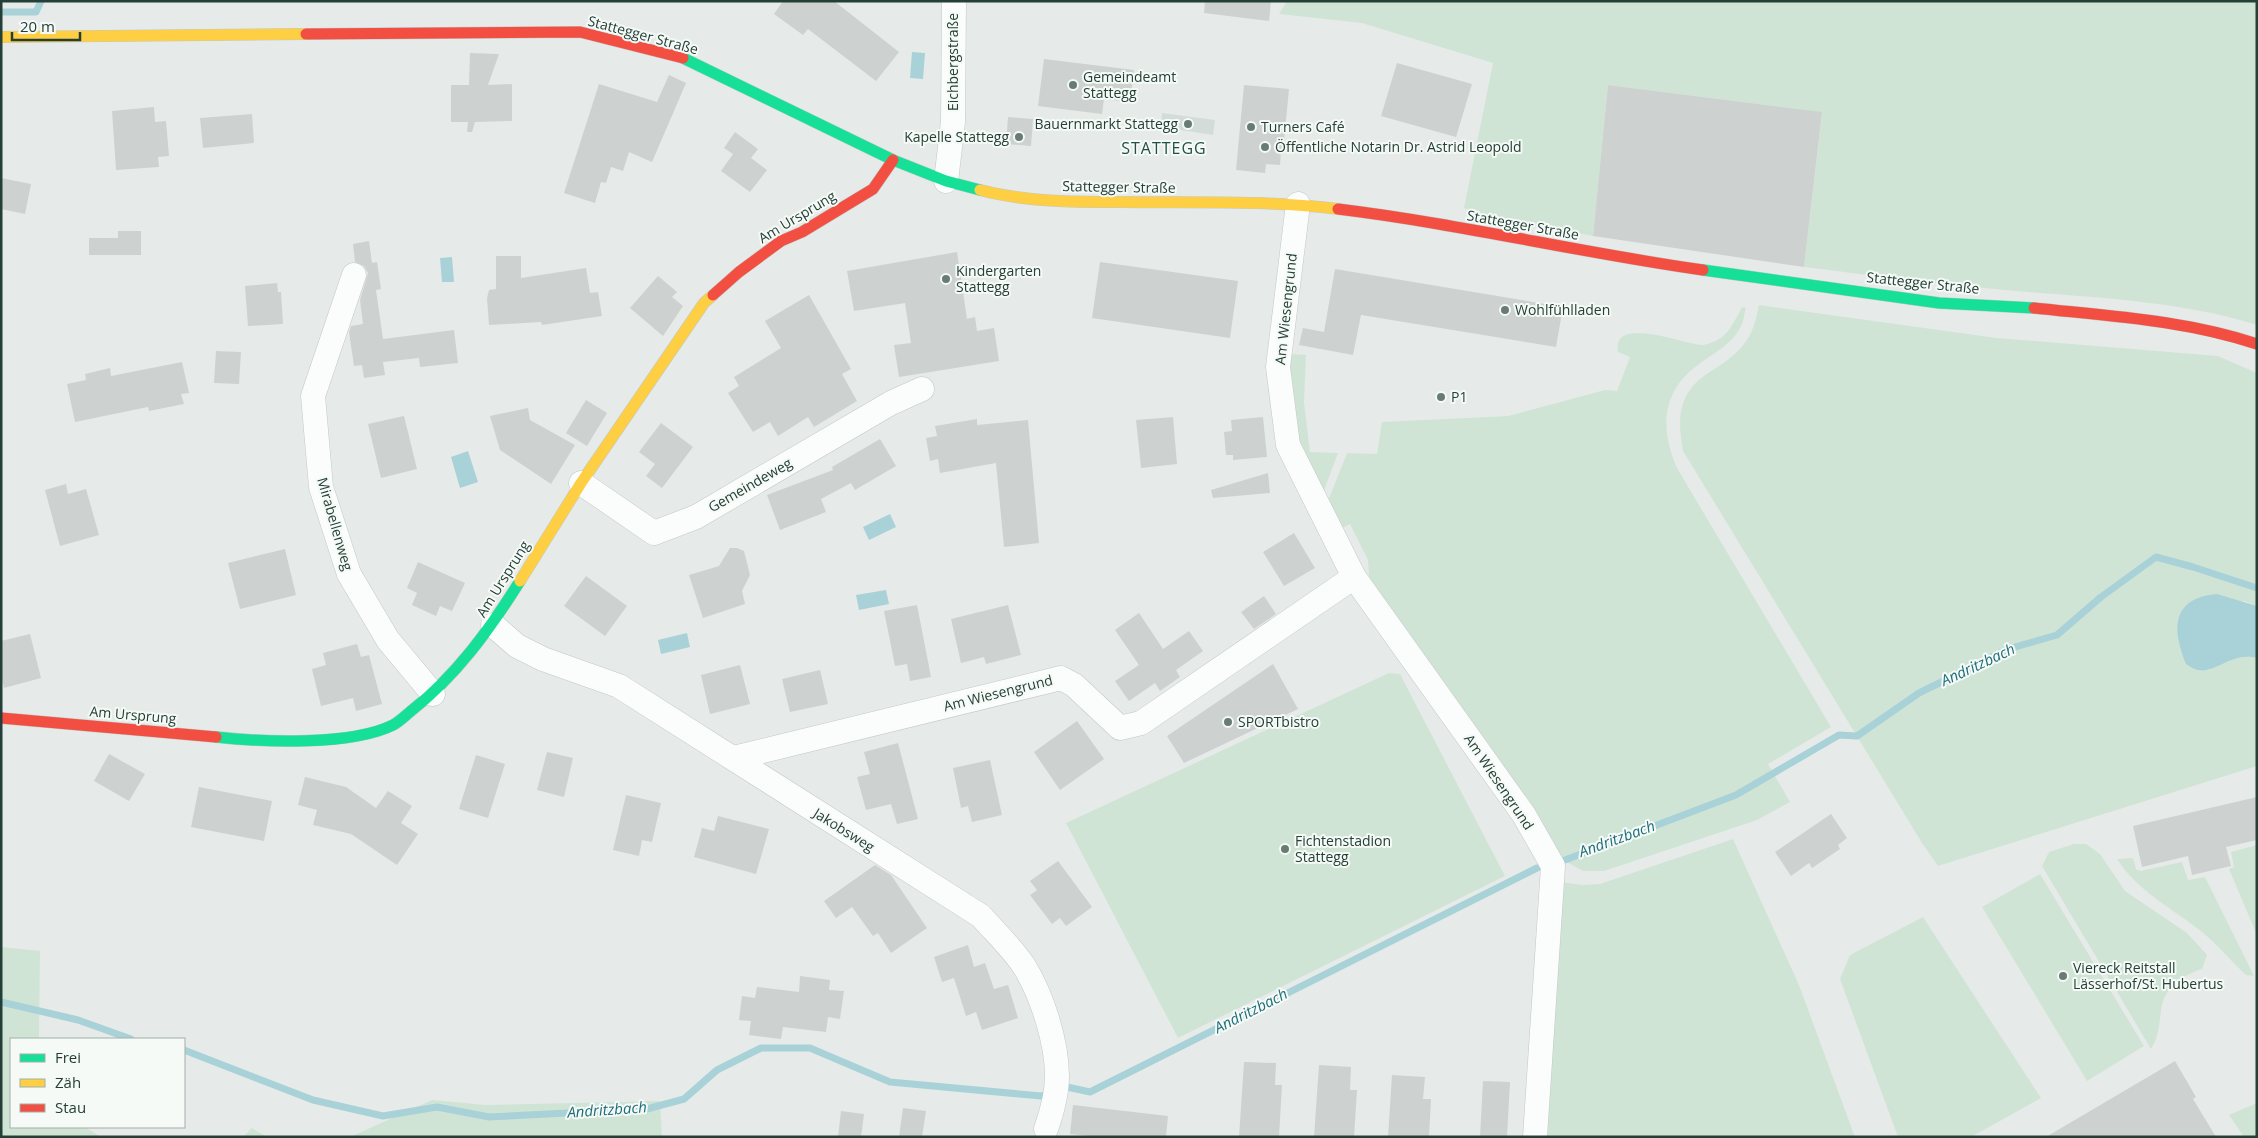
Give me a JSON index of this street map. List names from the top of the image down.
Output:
{
  "streets": {
    "main road": ["Stattegger Straße", "Am Ursprung"],
    "street": [
      "Eichbergstraße",
      "Am Wiesengrund",
      "Gemeindeweg",
      "Mirabellenweg",
      "Jakobsweg"
    ]
  },
  "crossings": [
    ["Stattegger Straße", "Eichbergstraße"],
    ["Stattegger Straße", "Am Ursprung"],
    ["Stattegger Straße", "Am Wiesengrund"],
    ["Am Ursprung", "Gemeindeweg"],
    ["Am Ursprung", "Mirabellenweg"],
    ["Am Ursprung", "Jakobsweg"],
    ["Am Wiesengrund", "Jakobsweg"]
  ],
  "districts": ["STATTEGG"],
  "water": ["Andritzbach"],
  "places": [
    "Gemeindeamt Stattegg",
    "Bauernmarkt Stattegg",
    "Turners Café",
    "Kapelle Stattegg",
    "Öffentliche Notarin Dr. Astrid Leopold",
    "Kindergarten Stattegg",
    "Wohlfühlladen",
    "P1",
    "SPORTbistro",
    "Fichtenstadion Stattegg",
    "Viereck Reitstall Lässerhof/St. Hubertus"
  ],
  "legend": ["Frei", "Zäh", "Stau"],
  "scale_bar": "20 m"
}
